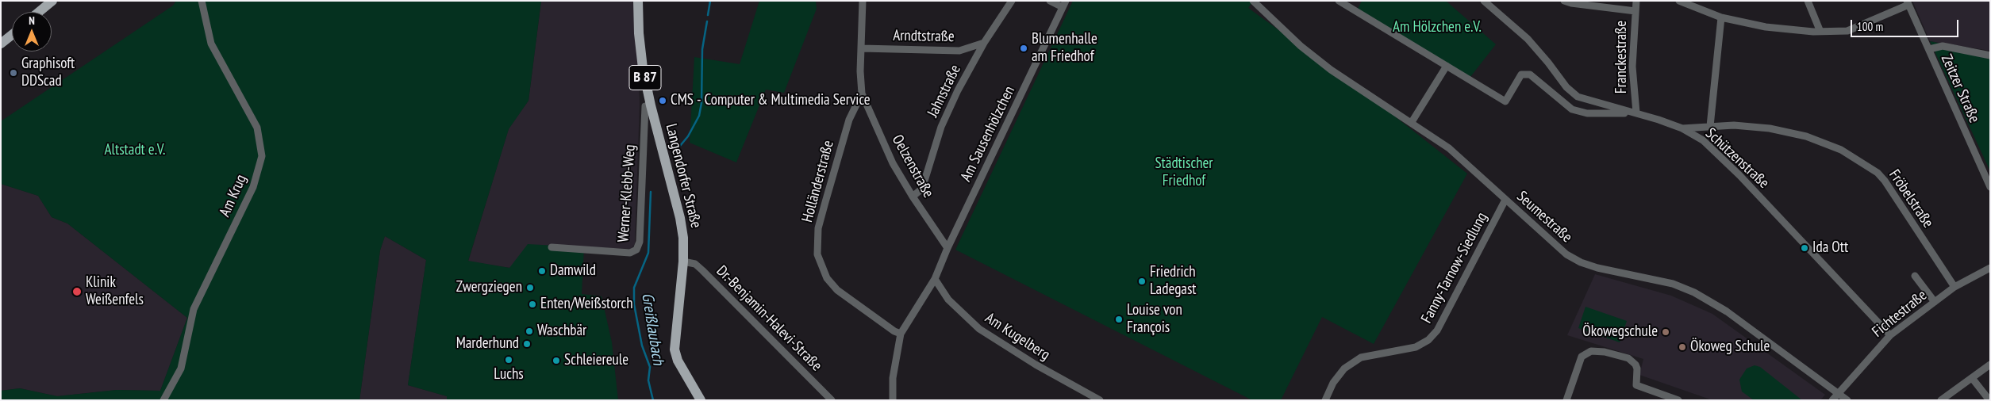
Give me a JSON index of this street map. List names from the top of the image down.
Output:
{
  "streets": {
    "main road": ["B 87", "Langendorfer Straße"],
    "street": [
      "Arndtstraße",
      "Franckestraße",
      "Zeitzer Straße",
      "Jahnstraße",
      "Am Sausenhölzchen",
      "Schützenstraße",
      "Oelzenstraße",
      "Holländerstraße",
      "Werner-Klebb-Weg",
      "Am Krug",
      "Fröbelstraße",
      "Seumestraße",
      "Fanny-Tarnow-Siedlung",
      "Fichtestraße",
      "Dr.-Benjamin-Halevi-Straße",
      "Am Kugelberg"
    ]
  },
  "crossings": [
    ["Arndtstraße", "Jahnstraße"],
    ["Arndtstraße", "Holländerstraße"],
    ["Franckestraße", "Schützenstraße"],
    ["Jahnstraße", "Oelzenstraße"],
    ["Am Sausenhölzchen", "Oelzenstraße"],
    ["Am Sausenhölzchen", "Holländerstraße"],
    ["Am Sausenhölzchen", "Am Kugelberg"],
    ["Schützenstraße", "Fröbelstraße"],
    ["Schützenstraße", "Fichtestraße"],
    ["Oelzenstraße", "Holländerstraße"],
    ["Langendorfer Straße", "Werner-Klebb-Weg"],
    ["Langendorfer Straße", "Dr.-Benjamin-Halevi-Straße"],
    ["Fröbelstraße", "Fichtestraße"],
    ["Seumestraße", "Fanny-Tarnow-Siedlung"],
    ["Seumestraße", "Fichtestraße"]
  ],
  "water": ["Greißlaubach"],
  "parks": ["Am Hölzchen e.V.", "Altstadt e.V.", "Städtischer Friedhof"],
  "places": [
    "Blumenhalle am Friedhof",
    "Graphisoft DDScad",
    "CMS - Computer & Multimedia Service",
    "Ida Ott",
    "Damwild",
    "Friedrich Ladegast",
    "Zwergziegen",
    "Klinik Weißenfels",
    "Enten/Weißstorch",
    "Louise von François",
    "Waschbär",
    "Ökowegschule",
    "Marderhund",
    "Ökoweg Schule",
    "Luchs",
    "Schleiereule"
  ],
  "scale_bar": "100 m",
  "north": "top"
}
